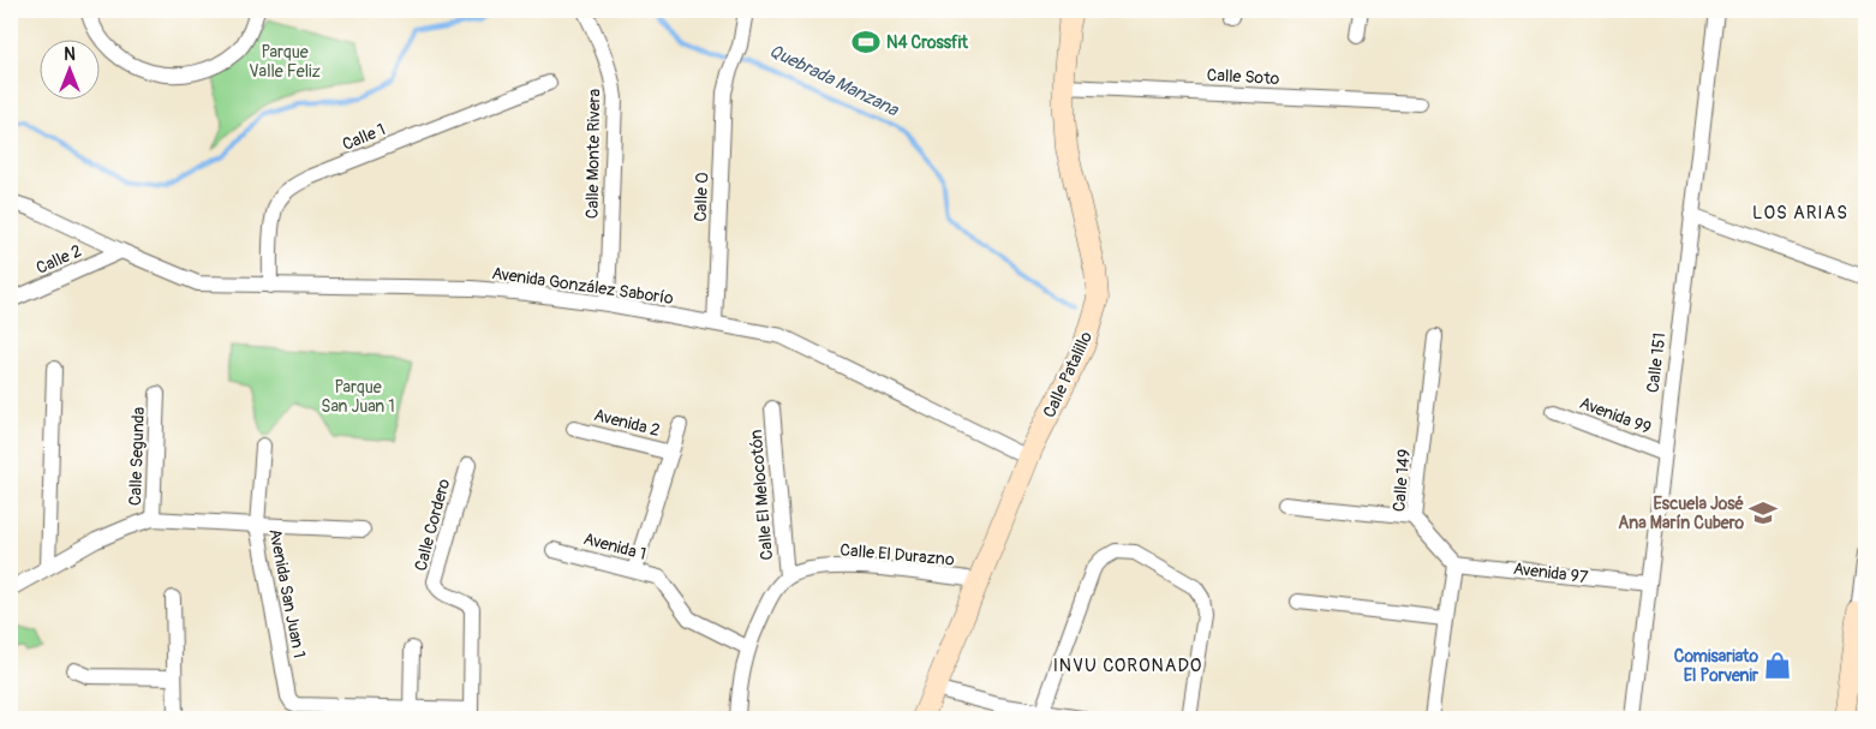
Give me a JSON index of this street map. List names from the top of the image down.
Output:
{
  "streets": {
    "street": [
      "Calle Soto",
      "Calle 1",
      "Calle Monte Rivera",
      "Calle 0",
      "Calle 2",
      "Avenida González Saborío",
      "Calle 151",
      "Calle Patalillo",
      "Avenida 99",
      "Avenida 2",
      "Calle Segunda",
      "Calle 149",
      "Calle El Melocotón",
      "Calle Cordero",
      "Avenida 1",
      "Calle El Durazno",
      "Avenida 97",
      "Avenida San Juan 1"
    ]
  },
  "crossings": [
    ["Calle Soto", "Calle Patalillo"],
    ["Calle 1", "Avenida González Saborío"],
    ["Calle Monte Rivera", "Avenida González Saborío"],
    ["Calle 0", "Avenida González Saborío"],
    ["Calle 2", "Avenida González Saborío"],
    ["Avenida González Saborío", "Calle Patalillo"],
    ["Calle 151", "Avenida 99"],
    ["Calle 151", "Avenida 97"],
    ["Calle Patalillo", "Calle El Durazno"],
    ["Calle Segunda", "Avenida San Juan 1"],
    ["Calle 149", "Avenida 97"],
    ["Calle El Melocotón", "Calle El Durazno"],
    ["Calle Cordero", "Avenida San Juan 1"],
    ["Avenida 1", "Calle El Durazno"]
  ],
  "districts": ["LOS ARIAS", "INVU CORONADO"],
  "water": ["Quebrada Manzana"],
  "parks": ["Parque Valle Feliz", "Parque San Juan 1"],
  "places": {
    "sports": ["N4 Crossfit"],
    "school or university": ["Escuela José Ana Marín Cubero"],
    "shop": ["Comisariato El Porvenir"]
  },
  "north": "top"
}
